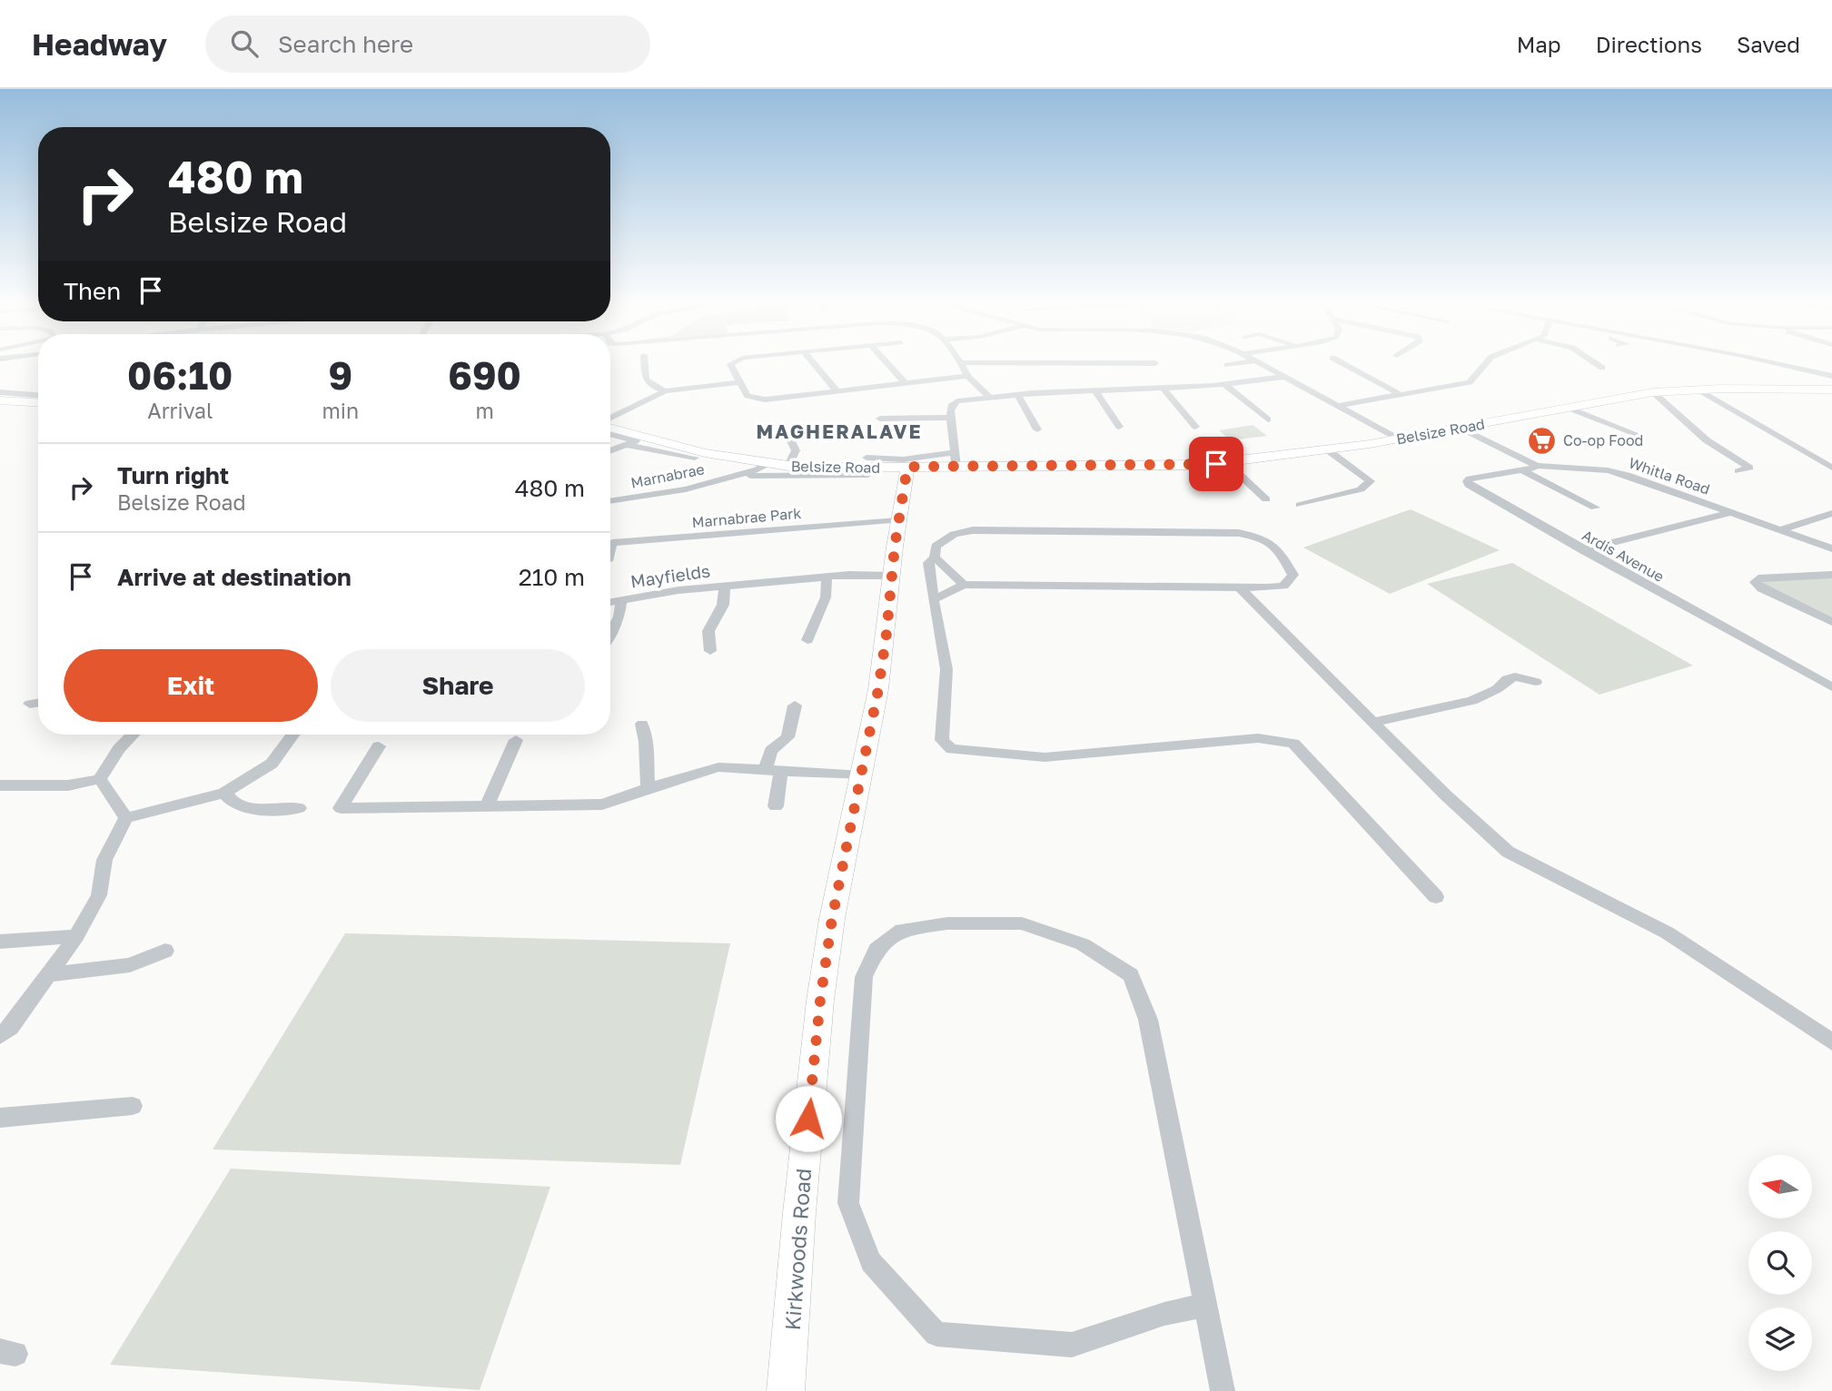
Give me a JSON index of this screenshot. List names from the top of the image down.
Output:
{
  "streets": {
    "street": [
      "Belsize Road",
      "Marnabrae",
      "Whitla Road",
      "Marnabrae Park",
      "Ardis Avenue",
      "Mayfields",
      "Kirkwoods Road"
    ]
  },
  "crossings": [
    ["Belsize Road", "Marnabrae"],
    ["Belsize Road", "Whitla Road"],
    ["Belsize Road", "Kirkwoods Road"],
    ["Whitla Road", "Ardis Avenue"],
    ["Marnabrae Park", "Kirkwoods Road"],
    ["Mayfields", "Kirkwoods Road"]
  ],
  "districts": ["MAGHERALAVE"],
  "places": {
    "supermarket": ["Co-op Food"]
  },
  "north": "left",
  "page": {
    "header": "Headway",
    "search": "Search here",
    "nav": ["Map", "Directions", "Saved"],
    "turn": ["480 m", "Belsize Road"],
    "then": "Then",
    "eta": [
      "06:10",
      "Arrival",
      "9",
      "min",
      "690",
      "m"
    ],
    "list": [
      {
        "name": "Turn right",
        "note": "Belsize Road",
        "value": "480 m"
      },
      {
        "name": "Arrive at destination",
        "value": "210 m"
      }
    ],
    "buttons": ["Exit", "Share"]
  }
}
